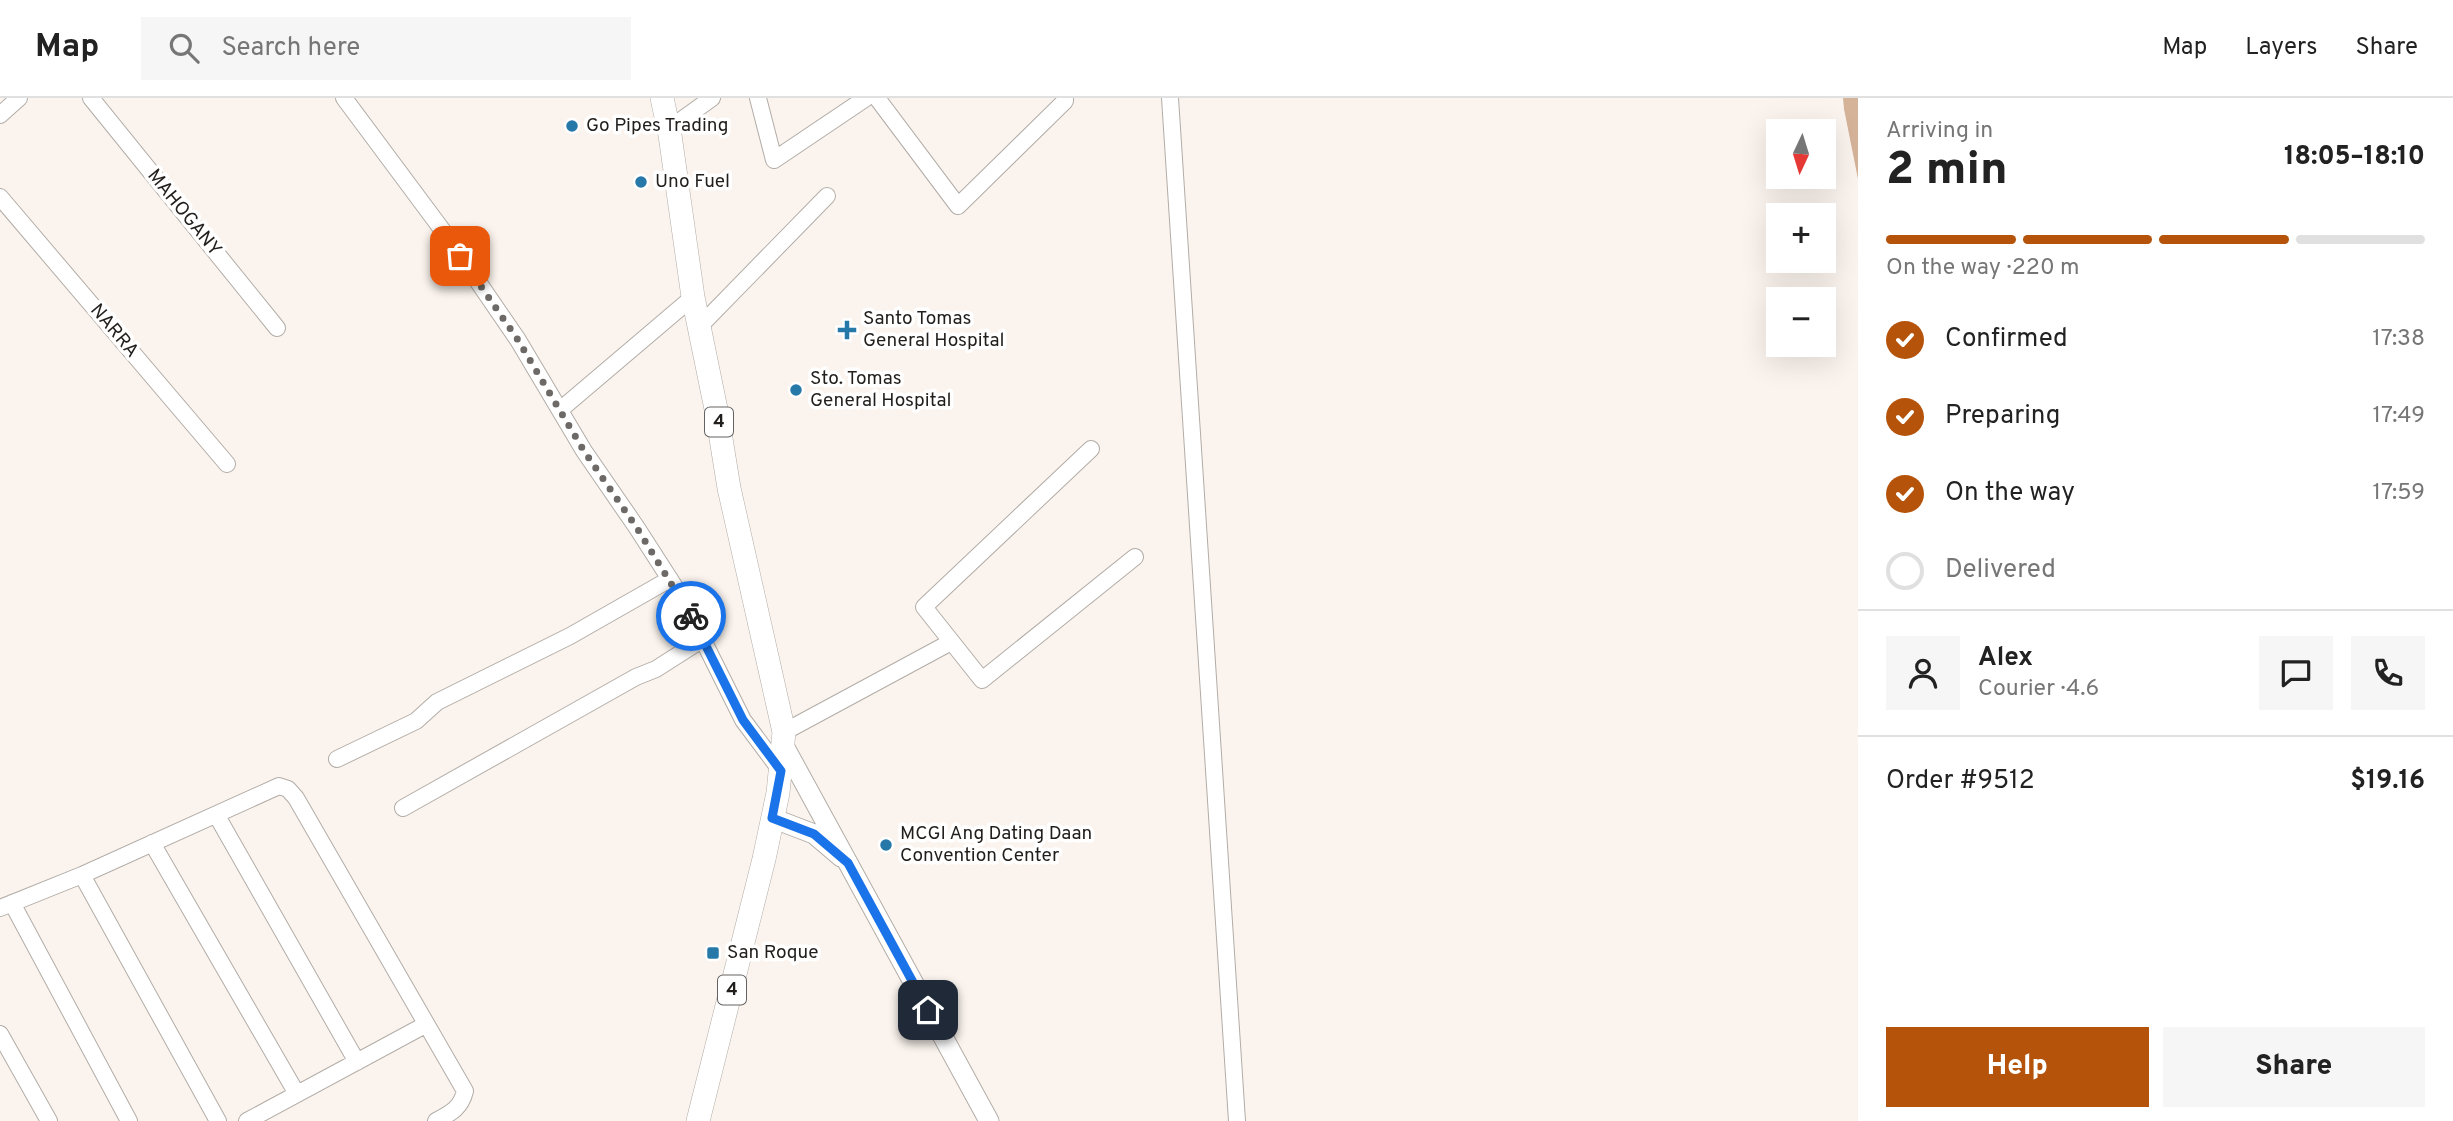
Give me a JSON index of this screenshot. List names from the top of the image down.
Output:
{
  "streets": {
    "highway": ["4"],
    "street": ["MAHOGANY", "NARRA"]
  },
  "places": {
    "other": [
      "Go Pipes Trading",
      "Uno Fuel",
      "Sto. Tomas General Hospital",
      "MCGI Ang Dating Daan Convention Center"
    ],
    "health": ["Santo Tomas General Hospital"],
    "transit": ["San Roque"]
  },
  "north": "bottom",
  "page": {
    "header": "Map",
    "search": "Search here",
    "nav": ["Map", "Layers", "Share"],
    "heading": ["2 min", "Arriving in", "18:05–18:10"],
    "panel": [
      "Alex",
      "Courier · 4.6",
      "Order #9512",
      "$19.16"
    ],
    "map_buttons": ["+", "−"],
    "bar": "On the way · 220 m",
    "list": [
      ["Confirmed", "17:38"],
      ["Preparing", "17:49"],
      ["On the way", "17:59"],
      "Delivered"
    ],
    "buttons": ["Help", "Share"]
  }
}
